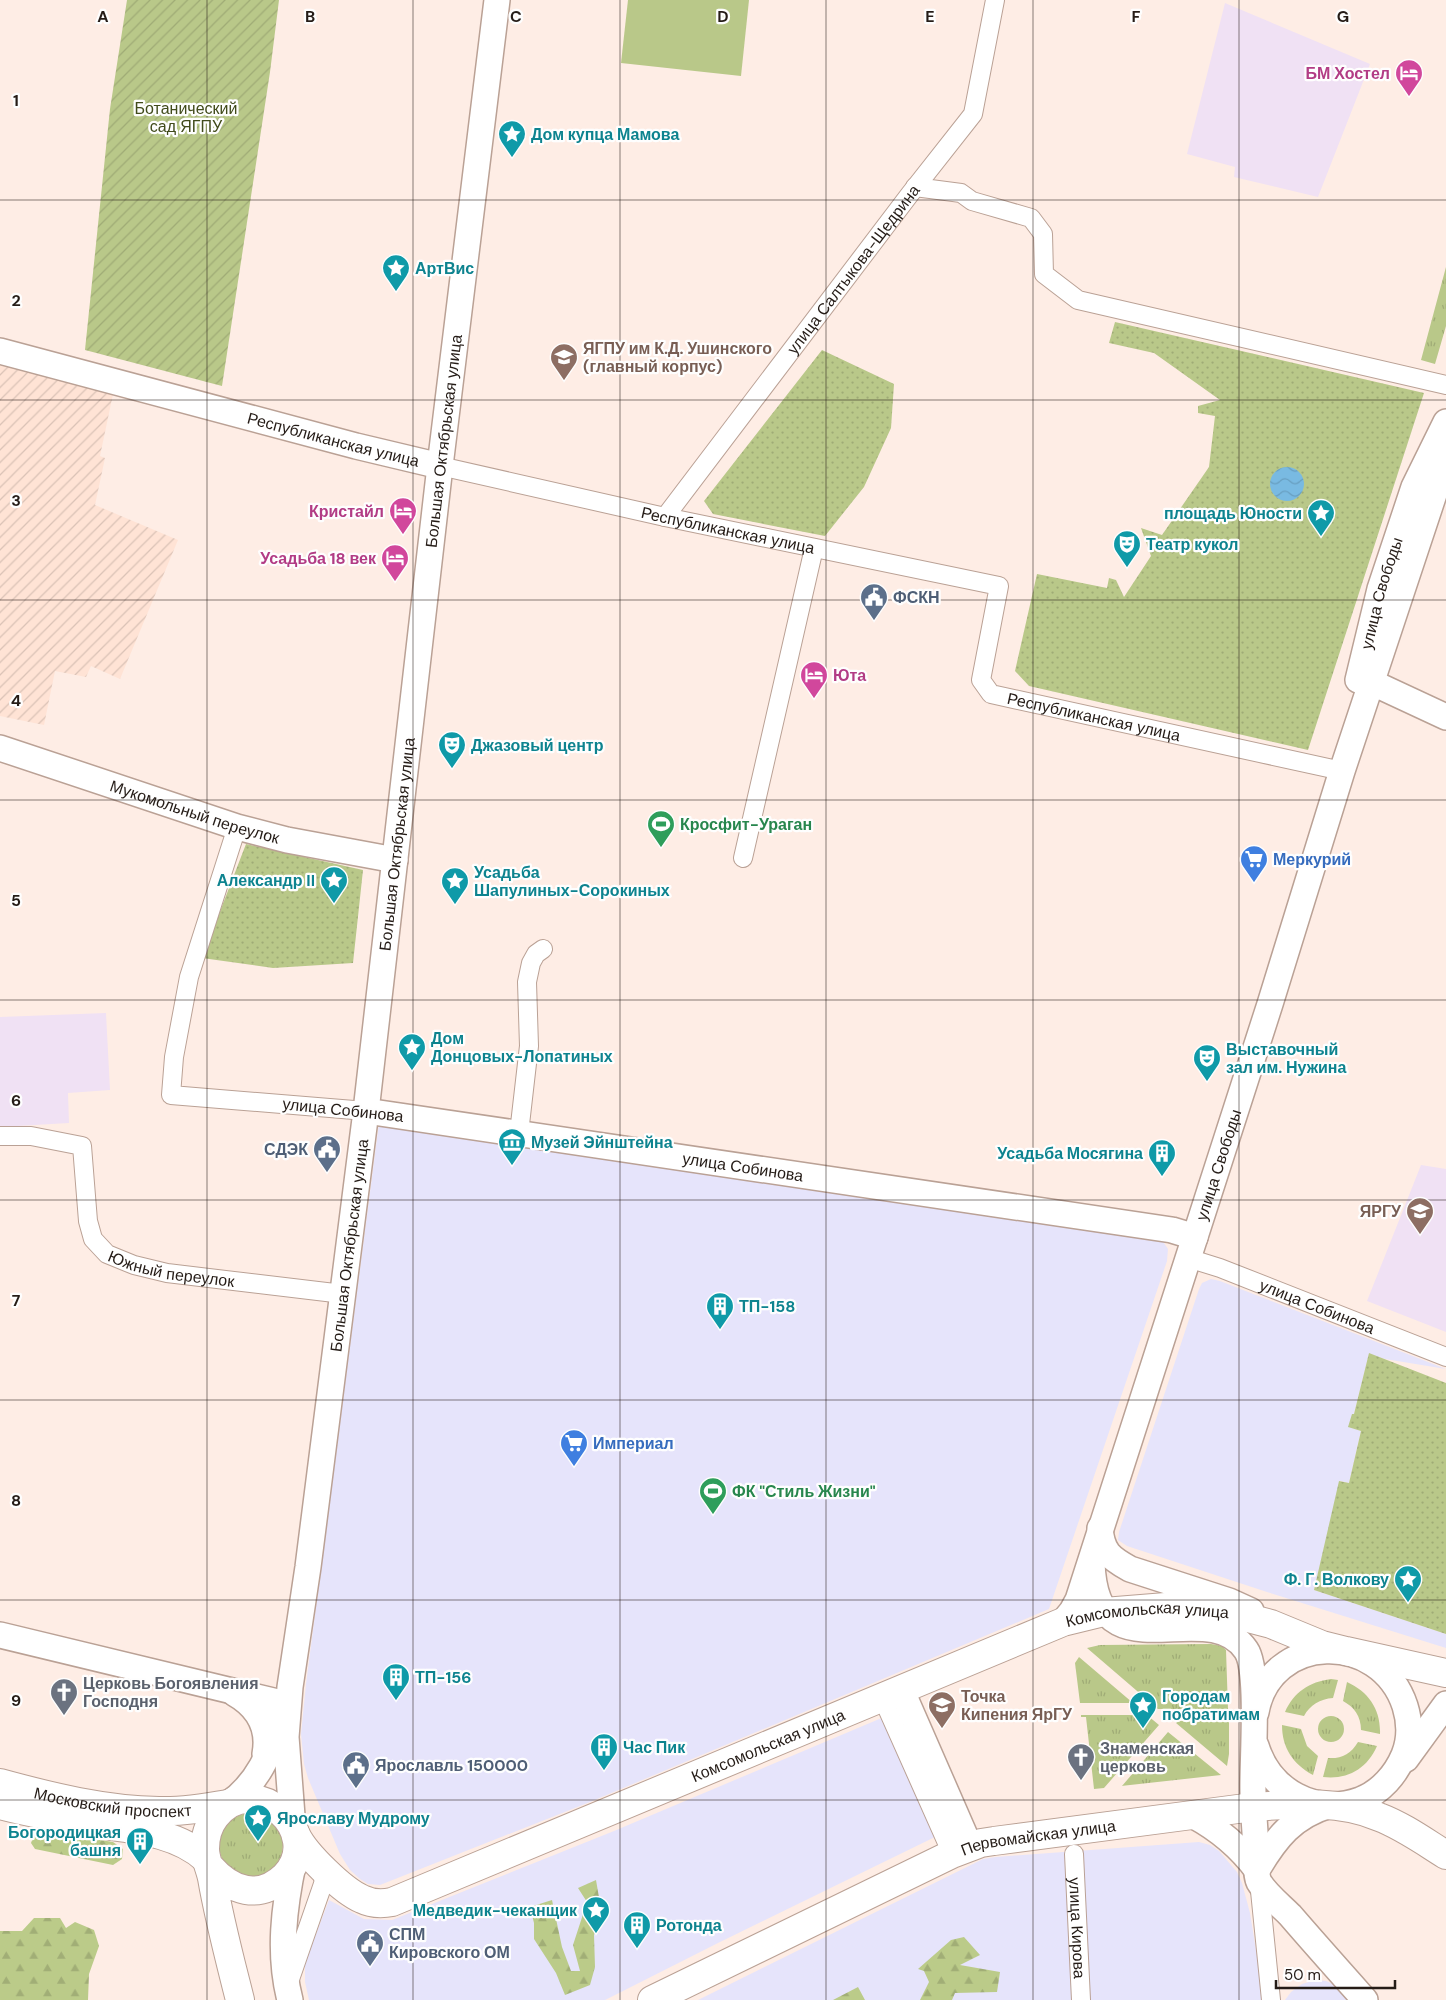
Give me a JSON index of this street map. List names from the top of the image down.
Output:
{
  "streets": {
    "main road": [
      "Республиканская улица",
      "Большая Октябрьская улица",
      "улица Свободы",
      "Мукомольный переулок",
      "улица Собинова",
      "Комсомольская улица",
      "Московский проспект",
      "Первомайская улица"
    ],
    "street": ["улица Салтыкова-Щедрина", "Южный переулок", "улица Кирова"]
  },
  "crossings": [
    ["улица Салтыкова-Щедрина", "Республиканская улица"],
    ["Республиканская улица", "Большая Октябрьская улица"],
    ["Республиканская улица", "улица Свободы"],
    ["Большая Октябрьская улица", "Мукомольный переулок"],
    ["Большая Октябрьская улица", "улица Собинова"],
    ["Большая Октябрьская улица", "Южный переулок"],
    ["Большая Октябрьская улица", "Комсомольская улица"],
    ["Большая Октябрьская улица", "Московский проспект"],
    ["улица Свободы", "улица Собинова"],
    ["улица Свободы", "Комсомольская улица"],
    ["Мукомольный переулок", "улица Собинова"],
    ["Комсомольская улица", "Московский проспект"],
    ["Комсомольская улица", "Первомайская улица"]
  ],
  "parks": ["Ботанический сад ЯГПУ"],
  "places": {
    "hotel": [
      "БМ Хостел",
      "Кристайл",
      "Усадьба 18 век",
      "Юта"
    ],
    "place": [
      "Дом купца Мамова",
      "АртВис",
      "площадь Юности",
      "Александр II",
      "Усадьба Шапулиных-Сорокиных",
      "Дом Донцовых-Лопатиных",
      "Ф. Г. Волкову",
      "Городам побратимам",
      "Ярославу Мудрому",
      "Медведик-чеканщик"
    ],
    "school or university": ["ЯГПУ им К.Д. Ушинского (главный корпус)", "ЯРГУ", "Точка Кипения ЯрГУ"],
    "theatre": ["Театр кукол", "Джазовый центр", "Выставочный зал им. Нужина"],
    "public building": [
      "ФСКН",
      "СДЭК",
      "Ярославль 150000",
      "СПМ Кировского ОМ"
    ],
    "sports": ["Кросфит-Ураган", "ФК \"Стиль Жизни\""],
    "supermarket": ["Меркурий", "Империал"],
    "museum": ["Музей Эйнштейна"],
    "building": [
      "Усадьба Мосягина",
      "ТП-158",
      "ТП-156",
      "Час Пик",
      "Богородицкая башня",
      "Ротонда"
    ],
    "church": ["Церковь Богоявления Господня", "Знаменская церковь"]
  },
  "scale_bar": "50 m",
  "grid": {
    "columns": [
      "A",
      "B",
      "C",
      "D",
      "E",
      "F",
      "G"
    ],
    "rows": [
      "1",
      "2",
      "3",
      "4",
      "5",
      "6",
      "7",
      "8",
      "9"
    ]
  }
}
